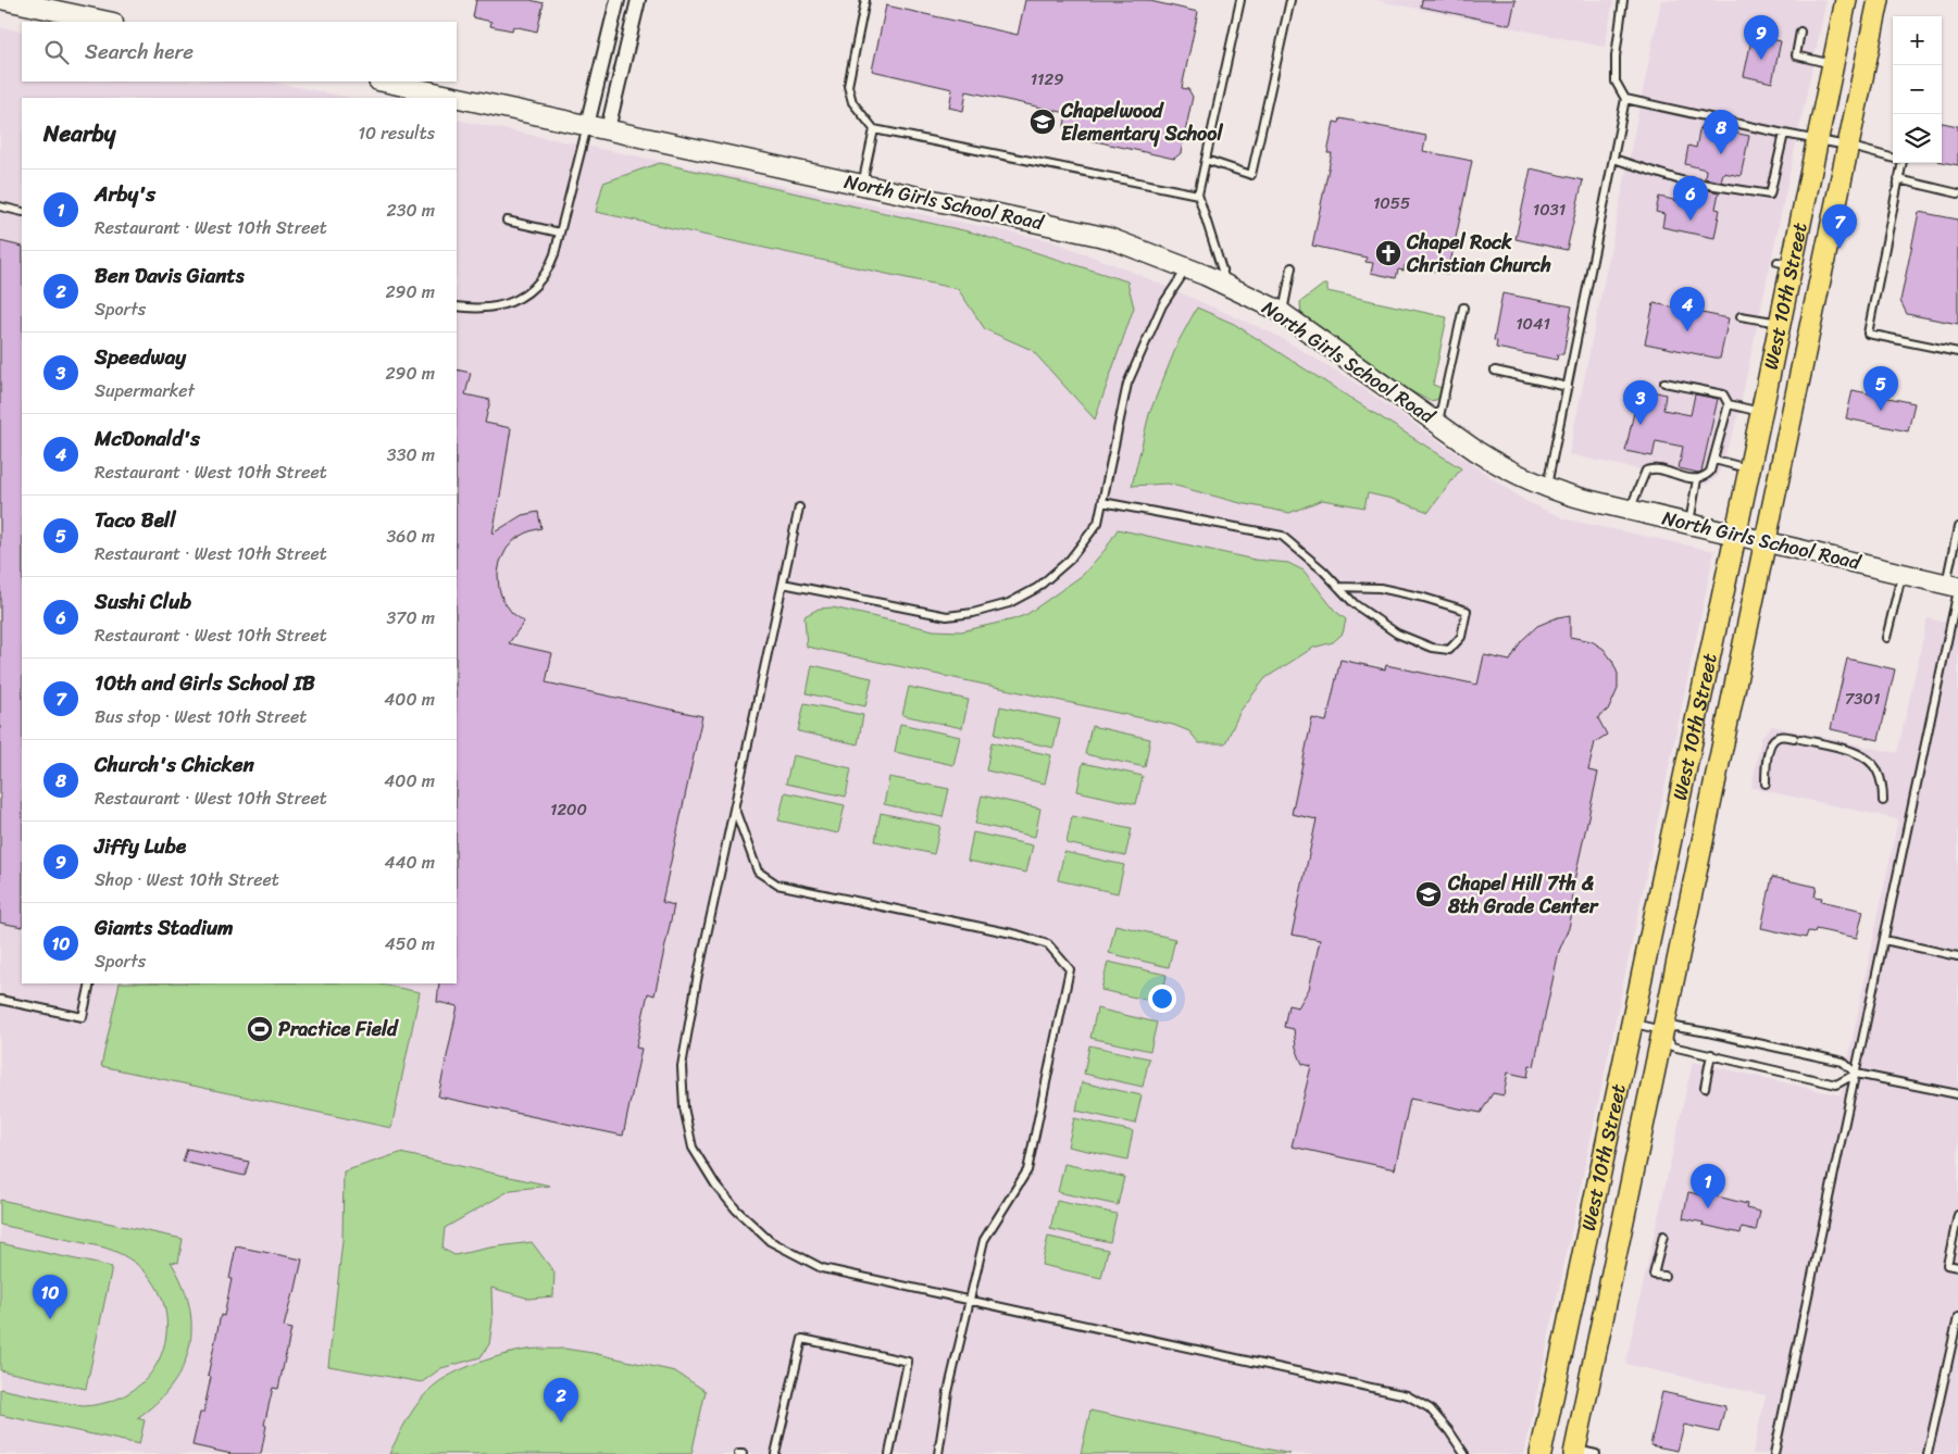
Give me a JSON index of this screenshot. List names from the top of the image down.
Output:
{
  "streets": {
    "main road": ["North Girls School Road", "West 10th Street"]
  },
  "crossings": [
    ["North Girls School Road", "West 10th Street"]
  ],
  "places": {
    "school or university": ["Chapelwood Elementary School", "Chapel Hill 7th & 8th Grade Center"],
    "church": ["Chapel Rock Christian Church"],
    "sports": ["Practice Field"]
  },
  "house_numbers": [
    "1129",
    "1055",
    "1031",
    "1041",
    "7301",
    "1200"
  ],
  "page": {
    "pins": [
      "9",
      "8",
      "6",
      "7",
      "4",
      "5",
      "3",
      "1",
      "10",
      "2"
    ],
    "map_buttons": ["+", "−"],
    "search": "Search here",
    "heading": ["Nearby", "10 results"],
    "list": [
      {
        "mark": "1",
        "name": "Arby's",
        "note": "Restaurant · West 10th Street",
        "value": "230 m"
      },
      {
        "mark": "2",
        "name": "Ben Davis Giants",
        "note": "Sports",
        "value": "290 m"
      },
      {
        "mark": "3",
        "name": "Speedway",
        "note": "Supermarket",
        "value": "290 m"
      },
      {
        "mark": "4",
        "name": "McDonald's",
        "note": "Restaurant · West 10th Street",
        "value": "330 m"
      },
      {
        "mark": "5",
        "name": "Taco Bell",
        "note": "Restaurant · West 10th Street",
        "value": "360 m"
      },
      {
        "mark": "6",
        "name": "Sushi Club",
        "note": "Restaurant · West 10th Street",
        "value": "370 m"
      },
      {
        "mark": "7",
        "name": "10th and Girls School IB",
        "note": "Bus stop · West 10th Street",
        "value": "400 m"
      },
      {
        "mark": "8",
        "name": "Church's Chicken",
        "note": "Restaurant · West 10th Street",
        "value": "400 m"
      },
      {
        "mark": "9",
        "name": "Jiffy Lube",
        "note": "Shop · West 10th Street",
        "value": "440 m"
      },
      {
        "mark": "10",
        "name": "Giants Stadium",
        "note": "Sports",
        "value": "450 m"
      }
    ]
  }
}
